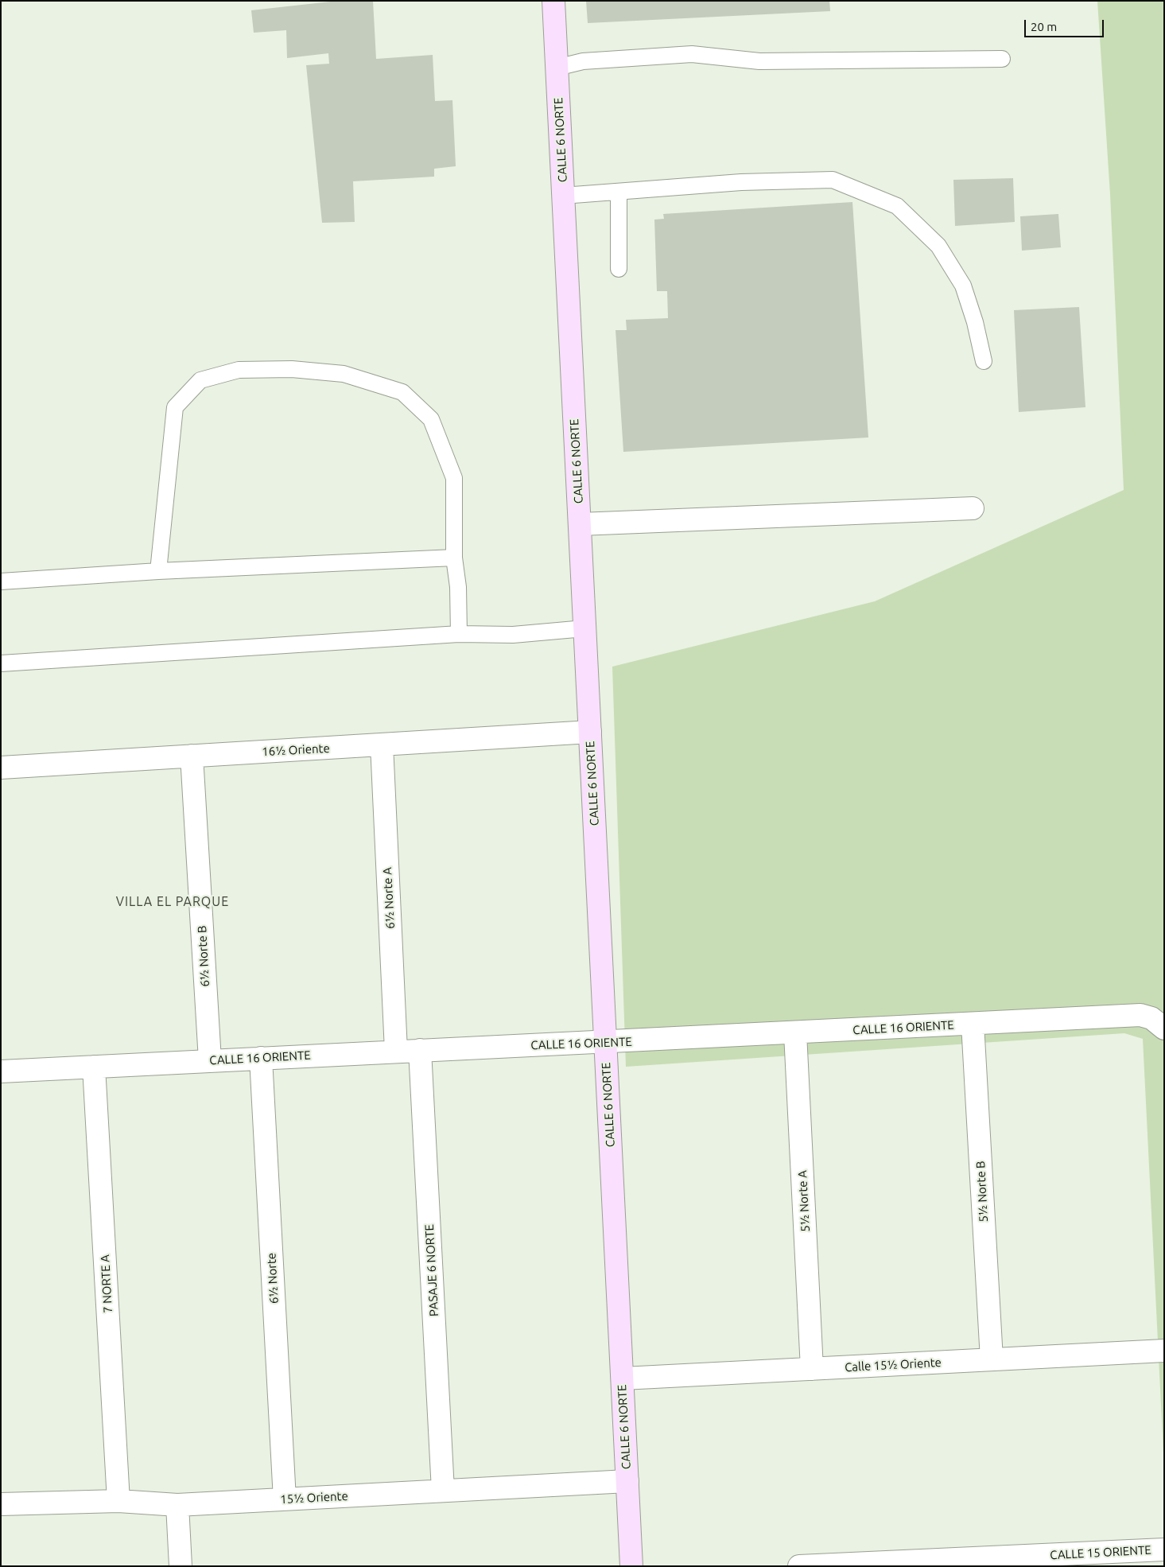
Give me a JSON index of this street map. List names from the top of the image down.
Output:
{
  "streets": {
    "street": [
      "CALLE 6 NORTE",
      "16½ Oriente",
      "6½ Norte A",
      "6½ Norte B",
      "CALLE 16 ORIENTE",
      "5½ Norte B",
      "5½ Norte A",
      "PASAJE 6 NORTE",
      "6½ Norte",
      "7 NORTE A",
      "Calle 15½ Oriente",
      "15½ Oriente",
      "CALLE 15 ORIENTE"
    ]
  },
  "crossings": [
    ["CALLE 6 NORTE", "16½ Oriente"],
    ["CALLE 6 NORTE", "CALLE 16 ORIENTE"],
    ["CALLE 6 NORTE", "Calle 15½ Oriente"],
    ["CALLE 6 NORTE", "15½ Oriente"],
    ["16½ Oriente", "6½ Norte A"],
    ["16½ Oriente", "6½ Norte B"],
    ["6½ Norte A", "CALLE 16 ORIENTE"],
    ["6½ Norte B", "CALLE 16 ORIENTE"],
    ["CALLE 16 ORIENTE", "5½ Norte B"],
    ["CALLE 16 ORIENTE", "5½ Norte A"],
    ["CALLE 16 ORIENTE", "PASAJE 6 NORTE"],
    ["CALLE 16 ORIENTE", "6½ Norte"],
    ["CALLE 16 ORIENTE", "7 NORTE A"],
    ["5½ Norte B", "Calle 15½ Oriente"],
    ["5½ Norte A", "Calle 15½ Oriente"],
    ["PASAJE 6 NORTE", "15½ Oriente"],
    ["6½ Norte", "15½ Oriente"],
    ["7 NORTE A", "15½ Oriente"]
  ],
  "districts": ["VILLA EL PARQUE"],
  "scale_bar": "20 m"
}
